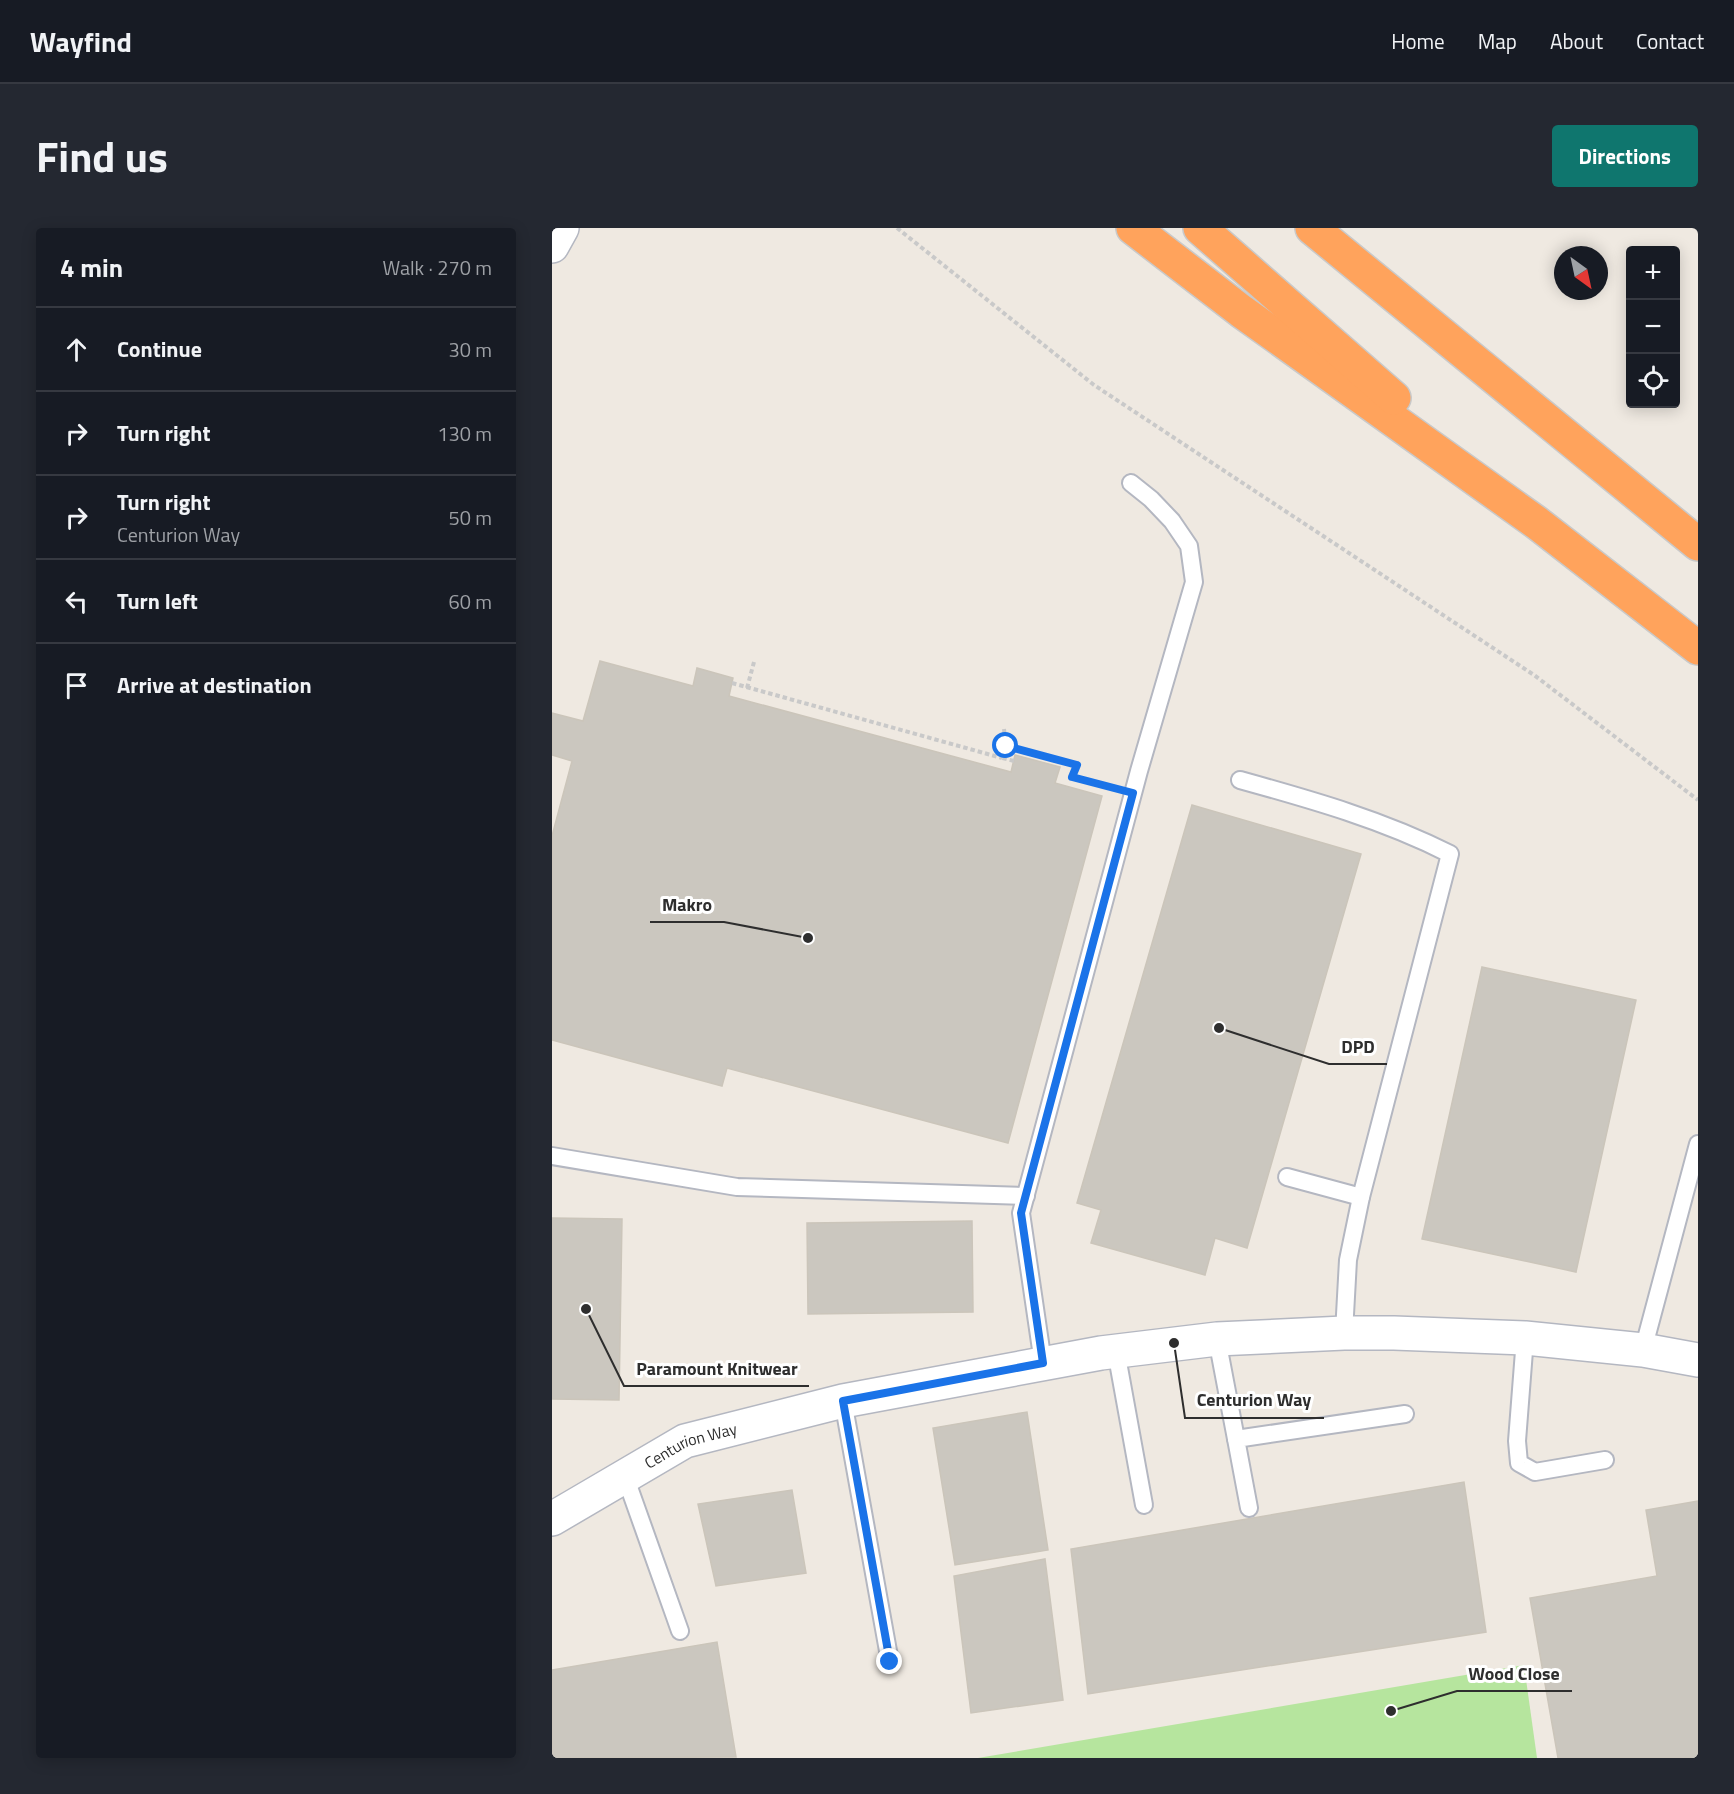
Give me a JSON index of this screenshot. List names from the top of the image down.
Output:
{
  "streets": {
    "street": ["Centurion Way"]
  },
  "places": [
    "Makro",
    "DPD",
    "Paramount Knitwear",
    "Centurion Way",
    "Wood Close"
  ],
  "north": "bottom right",
  "page": {
    "header": "Wayfind",
    "nav": [
      "Home",
      "Map",
      "About",
      "Contact"
    ],
    "title": "Find us",
    "buttons": "Directions",
    "heading": ["4 min", "Walk · 270 m"],
    "map_buttons": ["+", "−"],
    "list": [
      ["Continue", "30 m"],
      ["Turn right", "130 m"],
      ["Turn right", "Centurion Way", "50 m"],
      ["Turn left", "60 m"],
      "Arrive at destination"
    ]
  }
}
